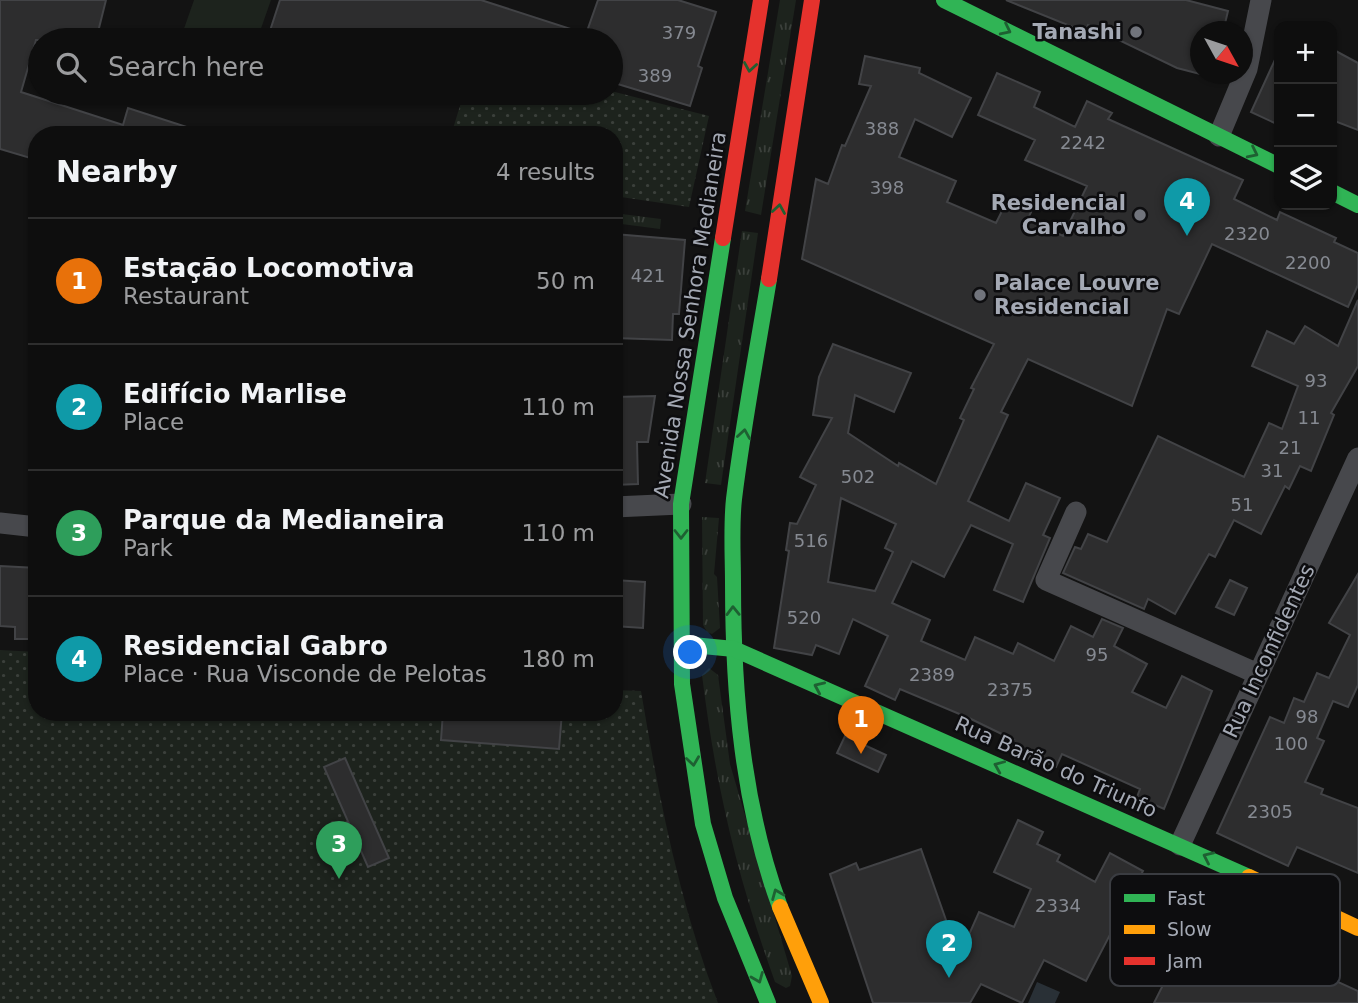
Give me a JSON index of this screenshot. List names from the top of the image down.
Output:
{
  "streets": {
    "main road": ["Avenida Nossa Senhora Medianeira", "Rua Barão do Triunfo"],
    "street": ["Rua Inconfidentes"]
  },
  "crossings": [
    ["Avenida Nossa Senhora Medianeira", "Rua Barão do Triunfo"],
    ["Rua Inconfidentes", "Rua Barão do Triunfo"]
  ],
  "one_way": ["Rua Barão do Triunfo"],
  "places": ["Tanashi", "Residencial Carvalho", "Palace Louvre Residencial"],
  "house_numbers": [
    "379",
    "389",
    "388",
    "2242",
    "398",
    "2320",
    "2200",
    "421",
    "93",
    "11",
    "21",
    "31",
    "502",
    "51",
    "516",
    "520",
    "95",
    "2389",
    "2375",
    "98",
    "100",
    "2305",
    "2334"
  ],
  "legend": ["Fast", "Slow", "Jam"],
  "north": "bottom right",
  "page": {
    "map_buttons": ["+", "−"],
    "search": "Search here",
    "heading": ["Nearby", "4 results"],
    "pins": [
      "4",
      "1",
      "3",
      "2"
    ],
    "list": [
      {
        "mark": "1",
        "name": "Estação Locomotiva",
        "note": "Restaurant",
        "value": "50 m"
      },
      {
        "mark": "2",
        "name": "Edifício Marlise",
        "note": "Place",
        "value": "110 m"
      },
      {
        "mark": "3",
        "name": "Parque da Medianeira",
        "note": "Park",
        "value": "110 m"
      },
      {
        "mark": "4",
        "name": "Residencial Gabro",
        "note": "Place · Rua Visconde de Pelotas",
        "value": "180 m"
      }
    ]
  }
}
